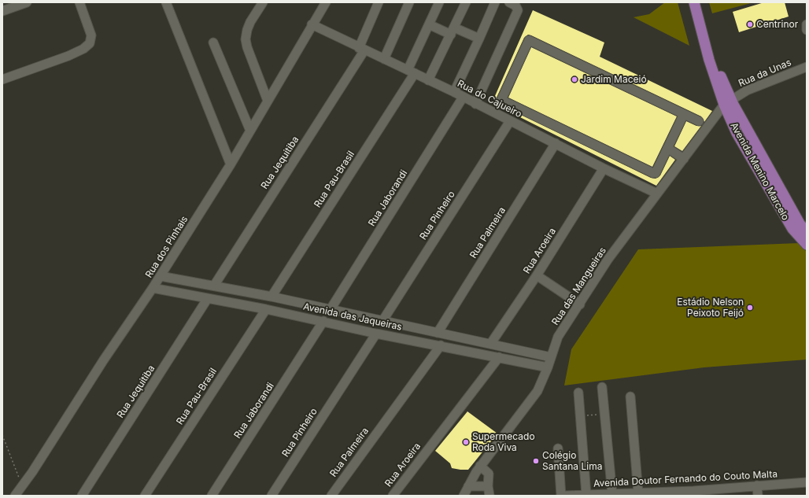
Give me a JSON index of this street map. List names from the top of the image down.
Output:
{
  "streets": {
    "main road": ["Avenida Menino Marcelo"],
    "street": [
      "Rua da Unas",
      "Rua do Cajueiro",
      "Rua Jequitiba",
      "Rua Pau-Brasil",
      "Rua Jaborandi",
      "Rua Pinheiro",
      "Rua Palmeira",
      "Rua dos Pinhais",
      "Rua Aroeira",
      "Rua das Mangueiras",
      "Avenida das Jaqueiras",
      "Avenida Doutor Fernando do Couto Malta"
    ]
  },
  "crossings": [
    ["Rua da Unas", "Avenida Menino Marcelo"],
    ["Rua da Unas", "Rua das Mangueiras"],
    ["Rua do Cajueiro", "Rua Jequitiba"],
    ["Rua do Cajueiro", "Rua Pau-Brasil"],
    ["Rua do Cajueiro", "Rua Jaborandi"],
    ["Rua do Cajueiro", "Rua Pinheiro"],
    ["Rua do Cajueiro", "Rua Palmeira"],
    ["Rua do Cajueiro", "Rua dos Pinhais"],
    ["Rua do Cajueiro", "Rua Aroeira"],
    ["Rua do Cajueiro", "Rua das Mangueiras"],
    ["Rua Jequitiba", "Avenida das Jaqueiras"],
    ["Avenida Menino Marcelo", "Rua das Mangueiras"],
    ["Rua Pau-Brasil", "Avenida das Jaqueiras"],
    ["Rua Jaborandi", "Avenida das Jaqueiras"],
    ["Rua Pinheiro", "Avenida das Jaqueiras"],
    ["Rua Palmeira", "Avenida das Jaqueiras"],
    ["Rua dos Pinhais", "Avenida das Jaqueiras"],
    ["Rua Aroeira", "Avenida das Jaqueiras"],
    ["Rua das Mangueiras", "Avenida das Jaqueiras"]
  ],
  "places": [
    "Centrinor",
    "Jardim Maceió",
    "Estádio Nelson Peixoto Feijó",
    "Supermecado Roda Viva",
    "Colégio Santana Lima"
  ]
}
